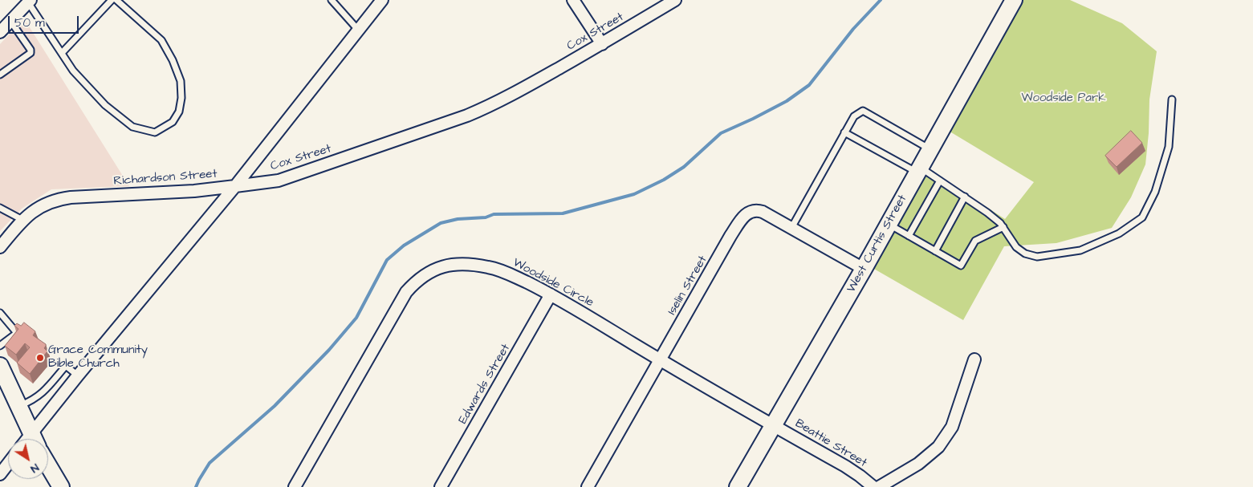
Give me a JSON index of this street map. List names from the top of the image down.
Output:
{
  "streets": {
    "street": [
      "Cox Street",
      "Richardson Street",
      "West Curtis Street",
      "Woodside Circle",
      "Iselin Street",
      "Edwards Street",
      "Beattie Street"
    ]
  },
  "crossings": [
    ["Cox Street", "Richardson Street"],
    ["West Curtis Street", "Woodside Circle"],
    ["West Curtis Street", "Iselin Street"],
    ["West Curtis Street", "Beattie Street"],
    ["Woodside Circle", "Iselin Street"],
    ["Woodside Circle", "Edwards Street"],
    ["Woodside Circle", "Beattie Street"]
  ],
  "parks": ["Woodside Park"],
  "places": ["Grace Community Bible Church"],
  "scale_bar": "50 m",
  "north": "bottom right"
}
